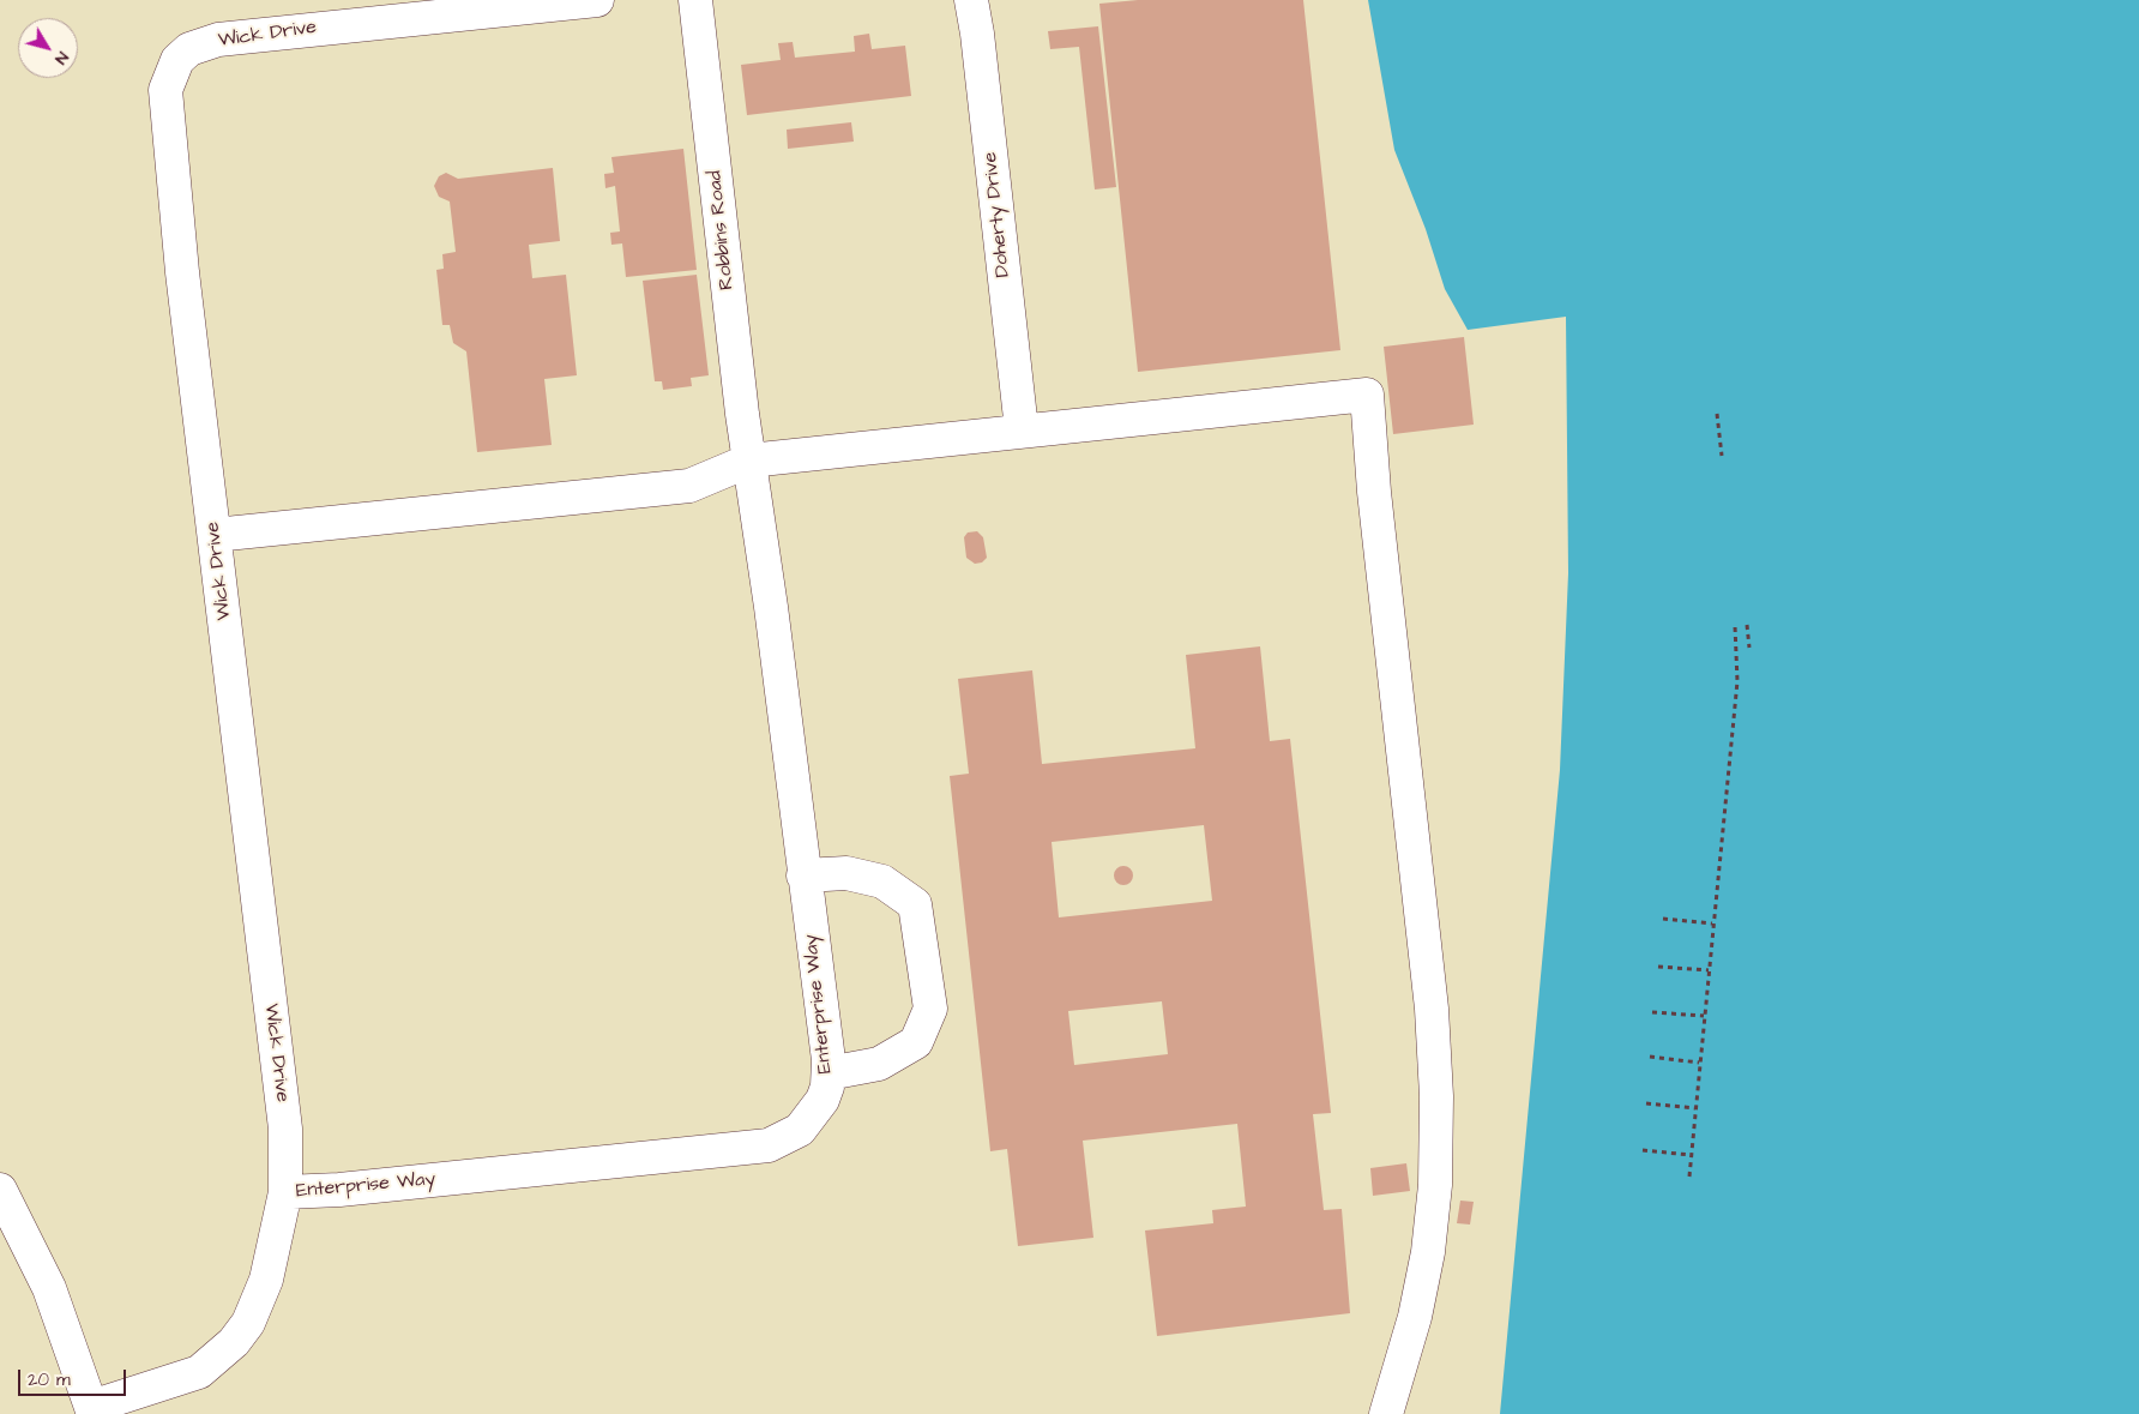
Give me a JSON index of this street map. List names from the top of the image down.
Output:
{
  "streets": {
    "street": [
      "Wick Drive",
      "Doherty Drive",
      "Robbins Road",
      "Enterprise Way"
    ]
  },
  "crossings": [
    ["Wick Drive", "Enterprise Way"],
    ["Robbins Road", "Enterprise Way"]
  ],
  "scale_bar": "20 m",
  "north": "bottom right"
}
